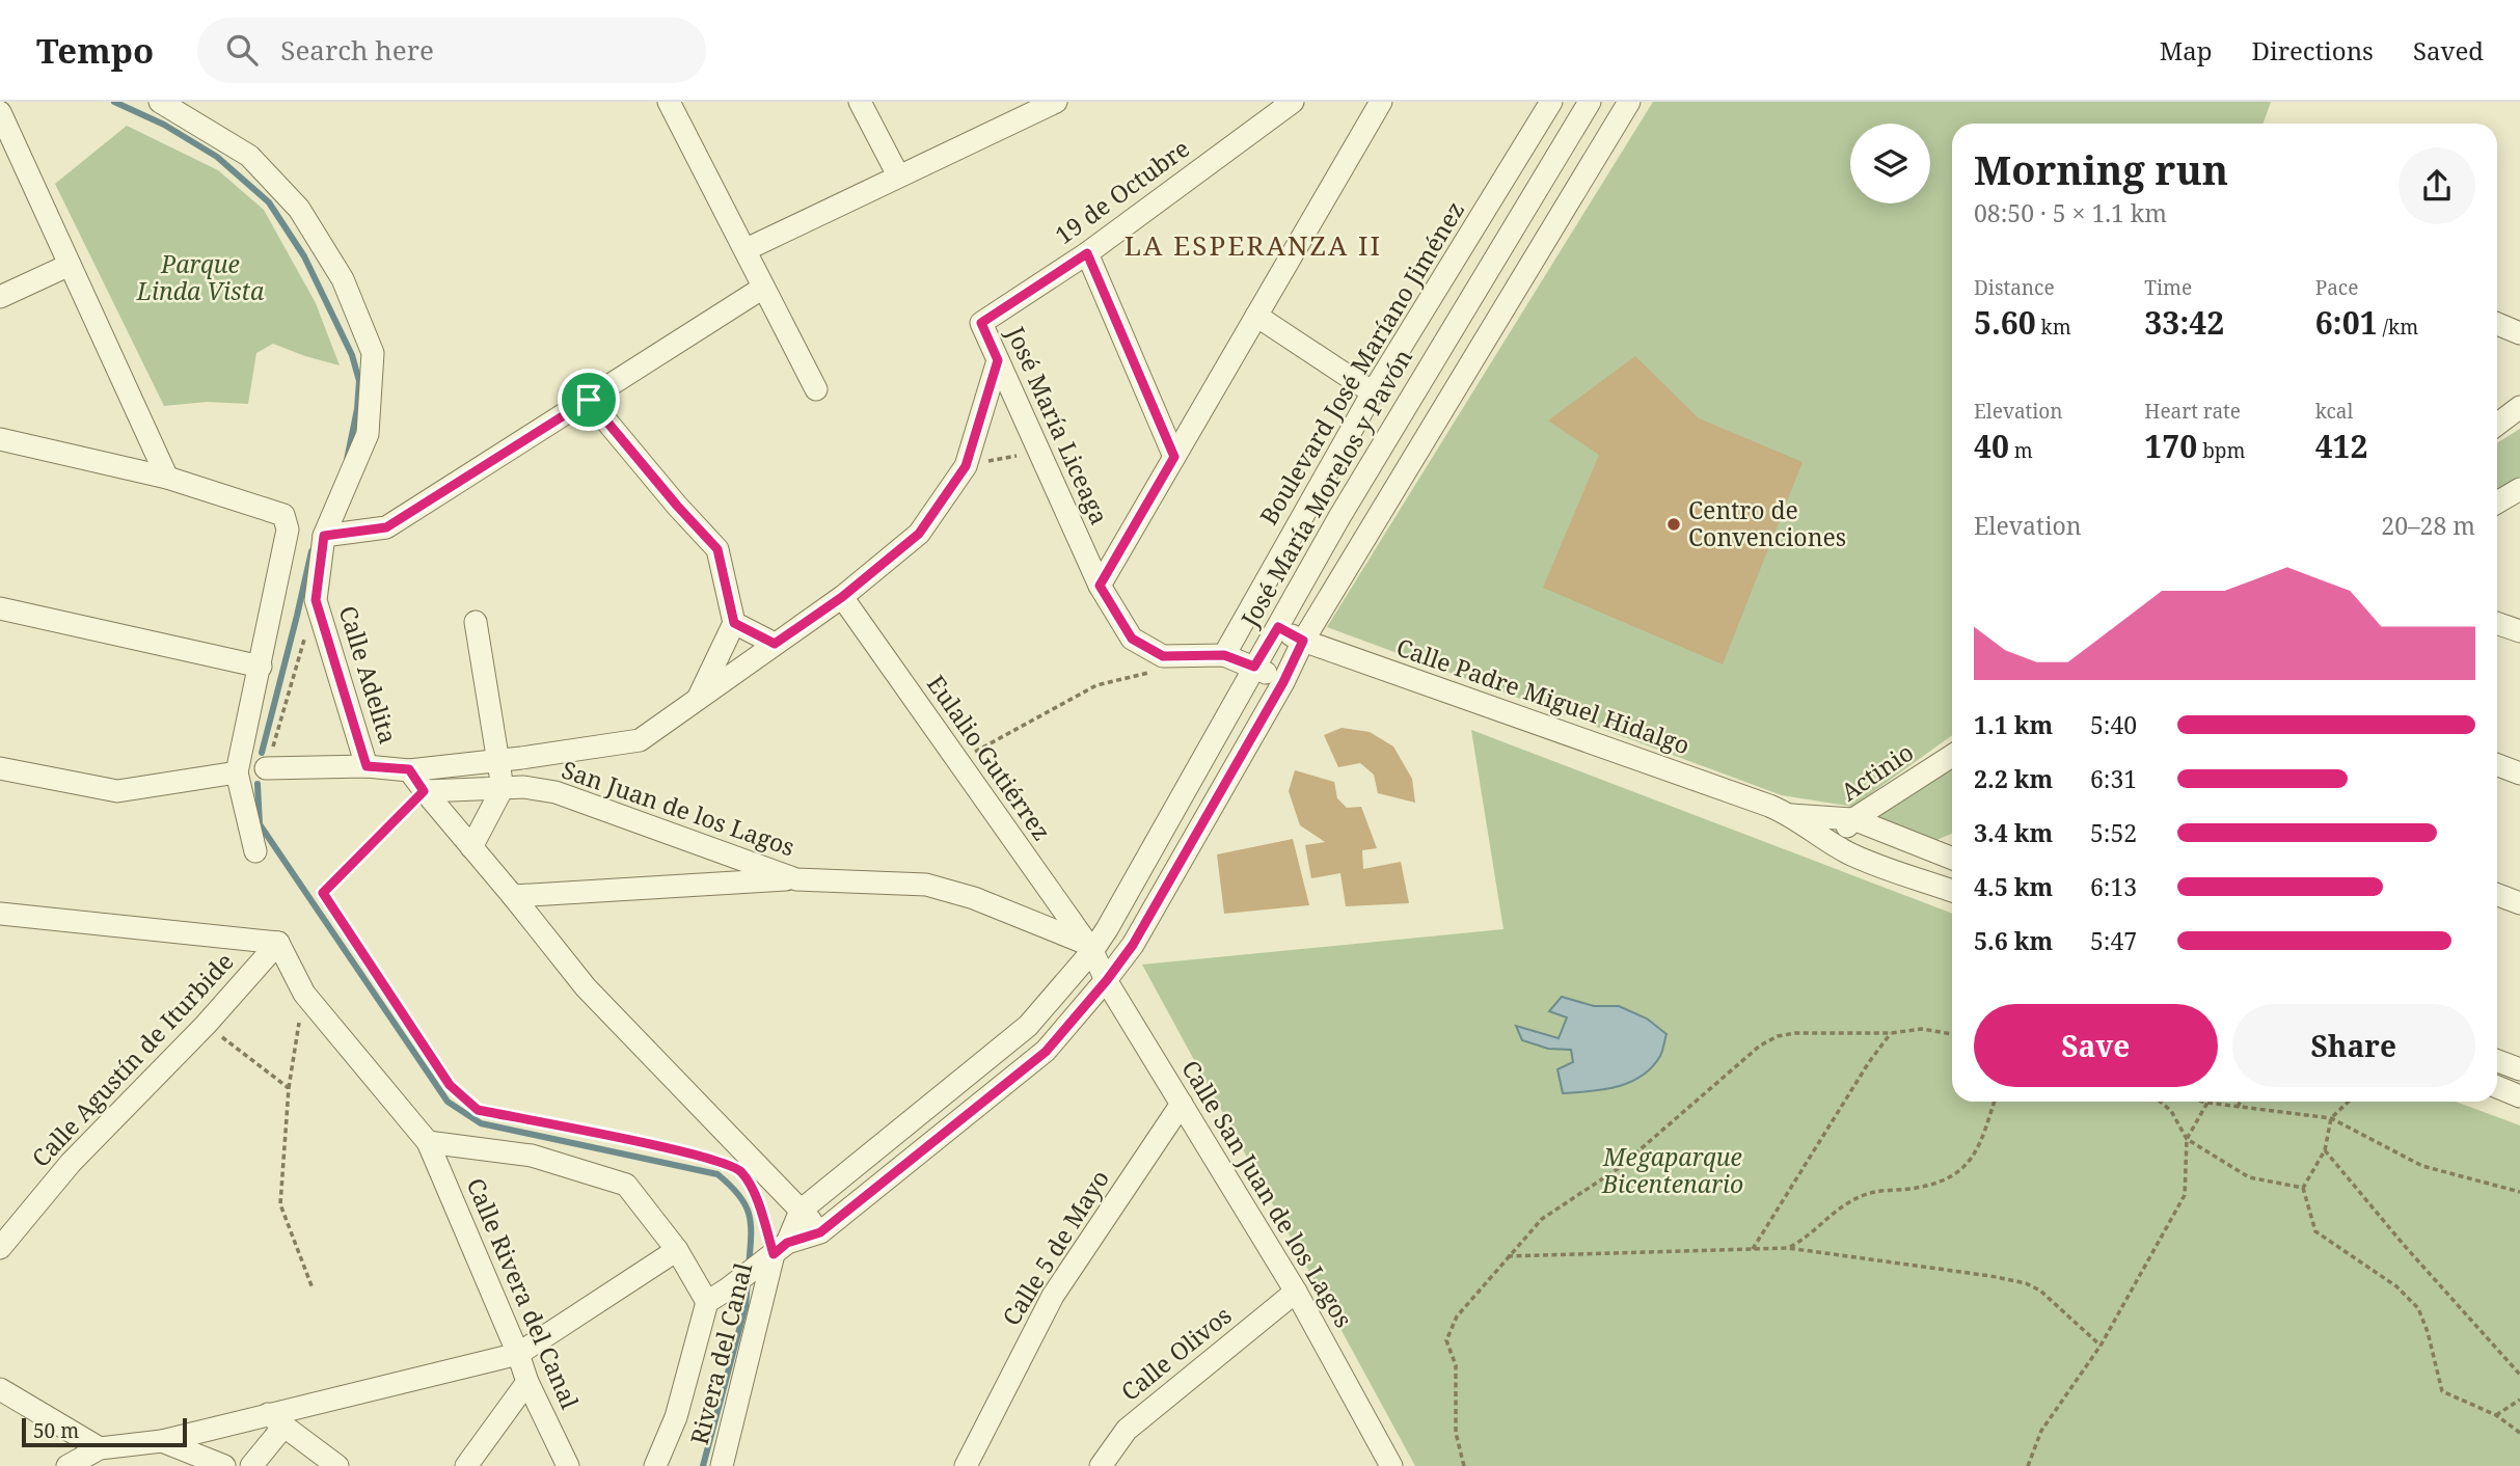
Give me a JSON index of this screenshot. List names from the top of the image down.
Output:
{
  "streets": {
    "street": [
      "19 de Octubre",
      "Boulevard José Maríano Jiménez",
      "José María Liceaga",
      "José María Morelos y Pavón",
      "Calle Adelita",
      "Calle Padre Miguel Hidalgo",
      "Eulalio Gutiérrez",
      "Actinio",
      "San Juan de los Lagos",
      "Calle Agustín de Iturbide",
      "Calle San Juan de los Lagos",
      "Calle 5 de Mayo",
      "Calle Rivera del Canal",
      "Rivera del Canal",
      "Calle Olivos"
    ]
  },
  "crossings": [
    ["19 de Octubre", "José María Liceaga"],
    ["Boulevard José Maríano Jiménez", "José María Liceaga"],
    ["José María Liceaga", "José María Morelos y Pavón"],
    ["José María Morelos y Pavón", "Calle Padre Miguel Hidalgo"],
    ["José María Morelos y Pavón", "Eulalio Gutiérrez"],
    ["José María Morelos y Pavón", "San Juan de los Lagos"],
    ["José María Morelos y Pavón", "Calle San Juan de los Lagos"],
    ["José María Morelos y Pavón", "Rivera del Canal"],
    ["Calle Padre Miguel Hidalgo", "Actinio"],
    ["Eulalio Gutiérrez", "San Juan de los Lagos"],
    ["Eulalio Gutiérrez", "Calle San Juan de los Lagos"],
    ["San Juan de los Lagos", "Calle San Juan de los Lagos"],
    ["Calle Agustín de Iturbide", "Calle Rivera del Canal"],
    ["Calle San Juan de los Lagos", "Calle 5 de Mayo"],
    ["Calle San Juan de los Lagos", "Calle Olivos"]
  ],
  "districts": ["LA ESPERANZA II"],
  "parks": ["Parque Linda Vista", "Megaparque Bicentenario"],
  "places": ["Centro de Convenciones"],
  "scale_bar": "50 m",
  "page": {
    "header": "Tempo",
    "search": "Search here",
    "nav": ["Map", "Directions", "Saved"],
    "heading": ["Morning run", "08:50 · 5 × 1.1 km"],
    "stats": [
      ["Distance", "5.60 km"],
      ["Time", "33:42"],
      ["Pace", "6:01 /km"],
      ["Elevation", "40 m"],
      ["Heart rate", "170 bpm"],
      ["kcal", "412"]
    ],
    "chart": ["Elevation", "20–28 m"],
    "list": [
      {
        "name": "1.1 km",
        "note": "5:40"
      },
      {
        "name": "2.2 km",
        "note": "6:31"
      },
      {
        "name": "3.4 km",
        "note": "5:52"
      },
      {
        "name": "4.5 km",
        "note": "6:13"
      },
      {
        "name": "5.6 km",
        "note": "5:47"
      }
    ],
    "buttons": ["Save", "Share"],
    "scale": "50 m"
  }
}
